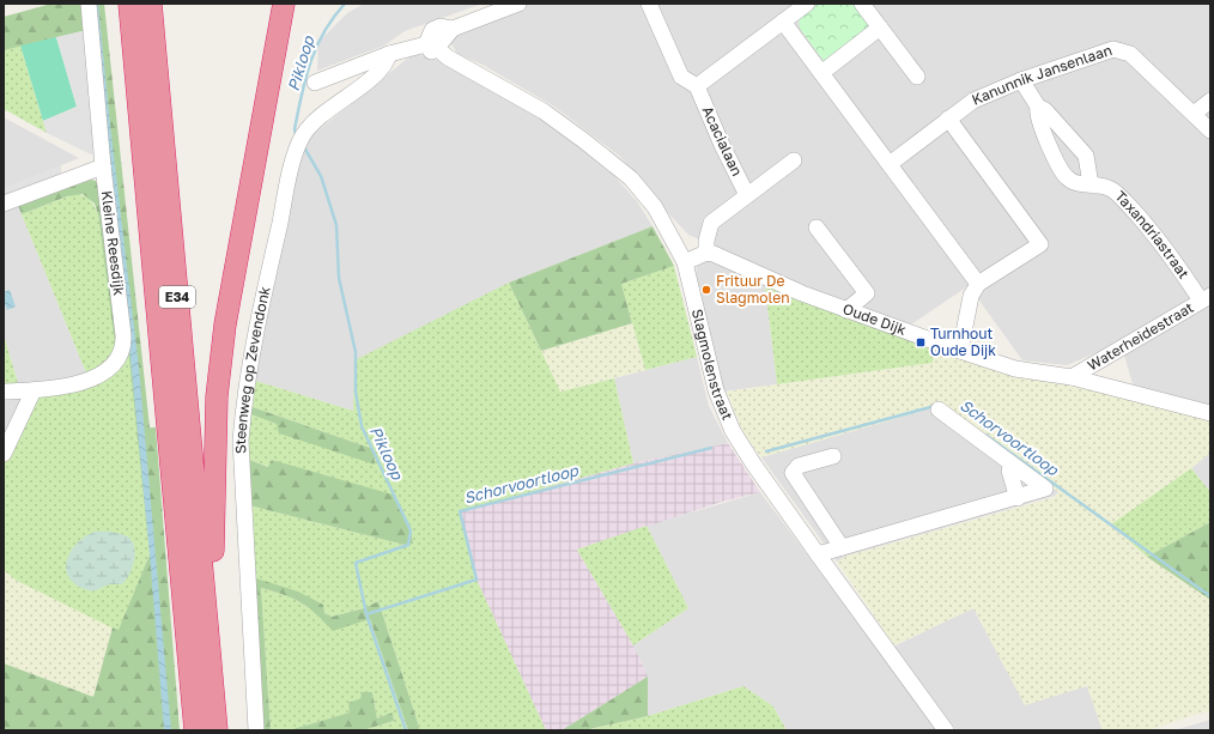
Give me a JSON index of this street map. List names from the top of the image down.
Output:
{
  "streets": {
    "highway": ["E34"],
    "street": [
      "Kanunnik Jansenlaan",
      "Acacialaan",
      "Taxandriastraat",
      "Kleine Reesdijk",
      "Oude Dijk",
      "Waterheidestraat",
      "Slagmolenstraat",
      "Steenweg op Zevendonk"
    ]
  },
  "crossings": [
    ["Kanunnik Jansenlaan", "Taxandriastraat"],
    ["Acacialaan", "Oude Dijk"],
    ["Taxandriastraat", "Waterheidestraat"],
    ["Oude Dijk", "Waterheidestraat"]
  ],
  "water": ["Pikloop", "Schorvoortloop"],
  "places": {
    "other": ["Frituur De Slagmolen"],
    "transit": ["Turnhout Oude Dijk"]
  }
}
